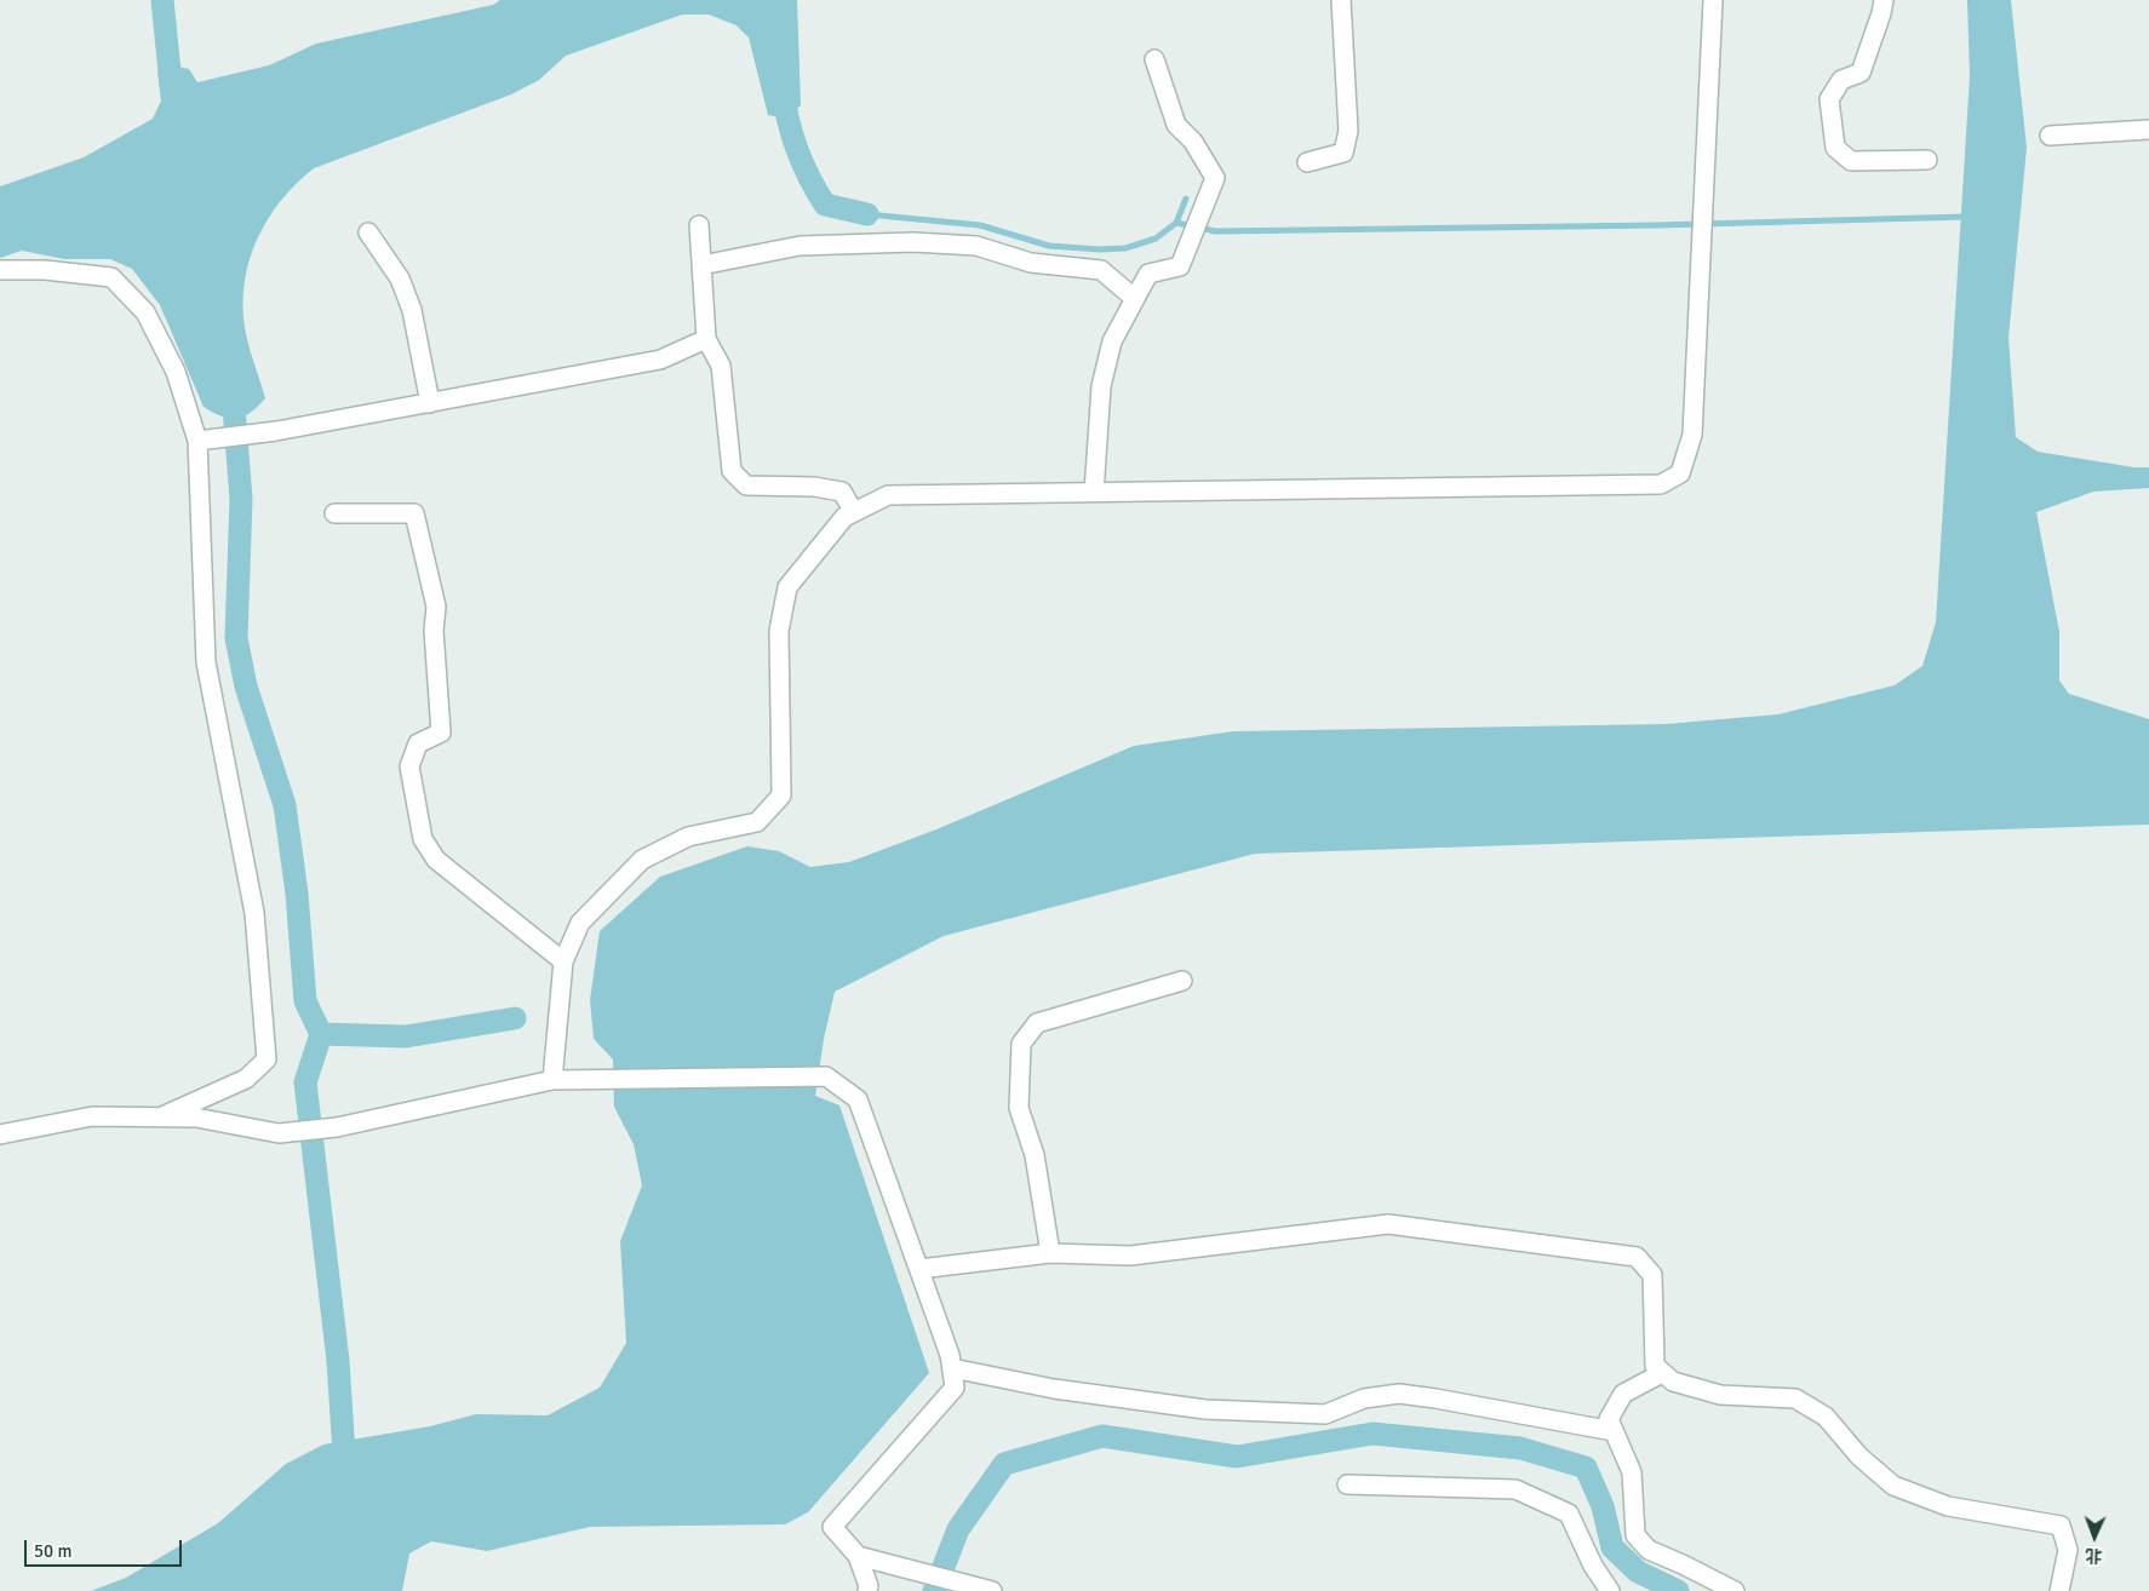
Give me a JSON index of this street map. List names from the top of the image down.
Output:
{
  "scale_bar": "50 m",
  "north": "bottom"
}
